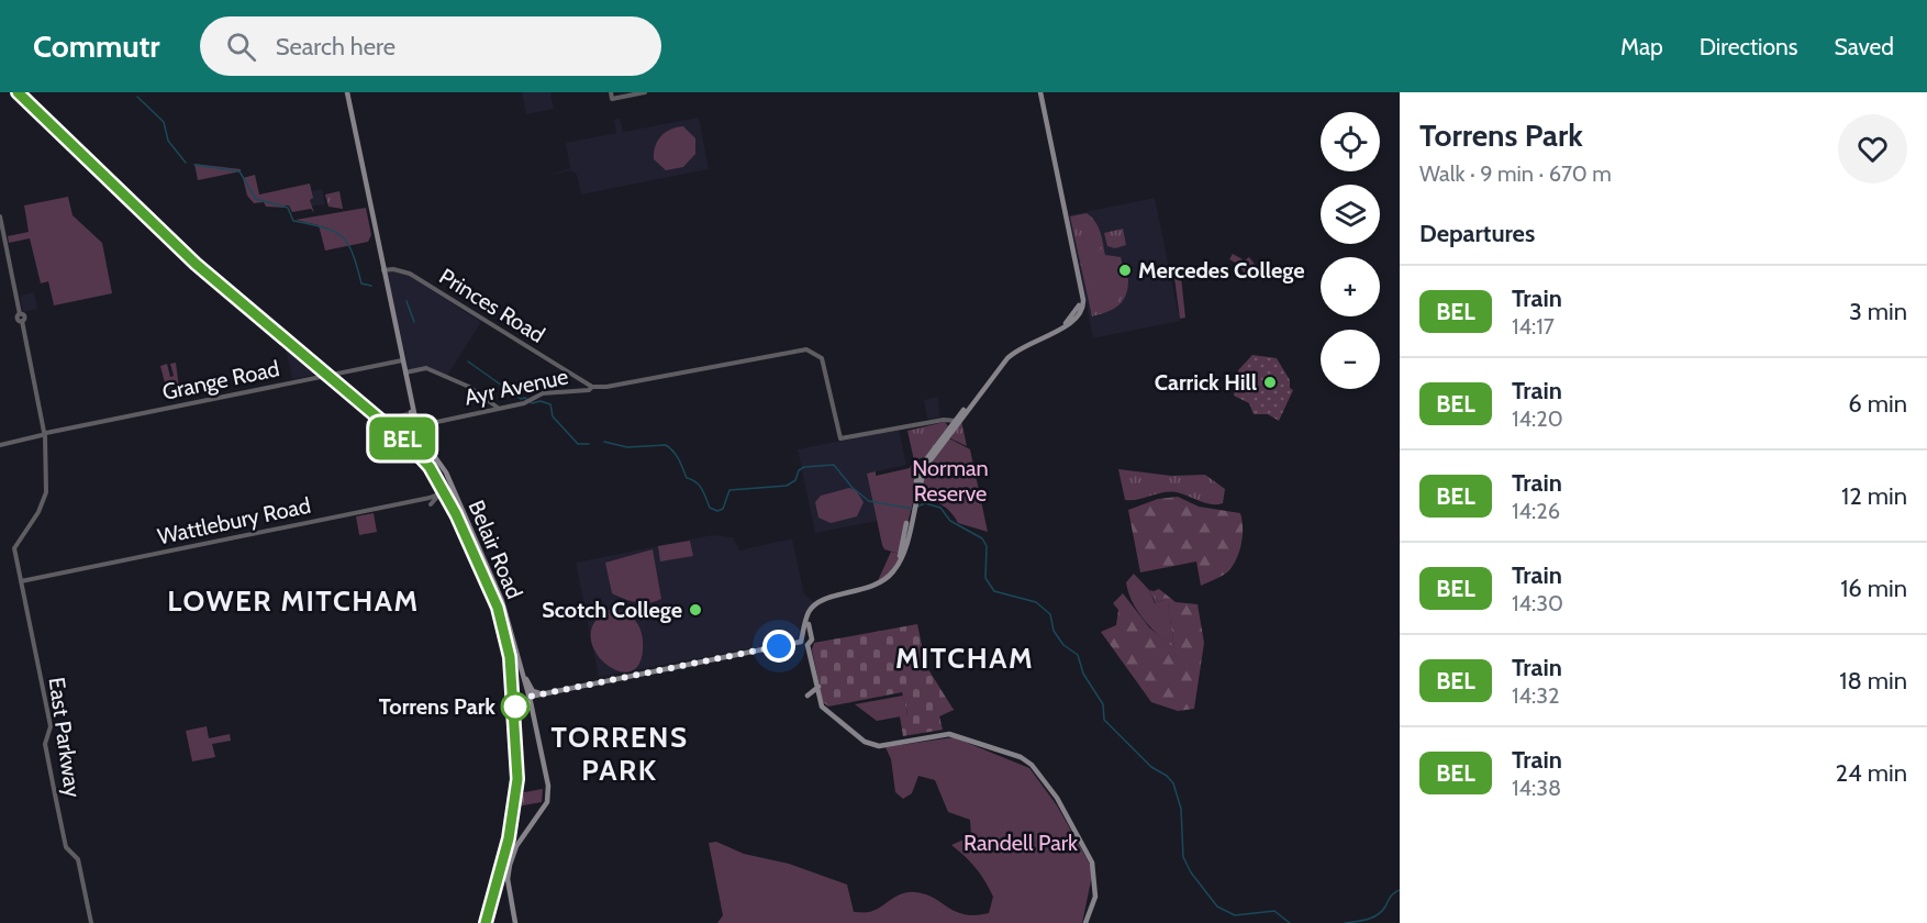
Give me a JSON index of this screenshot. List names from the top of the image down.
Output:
{
  "streets": {
    "main road": ["Belair Road"],
    "street": [
      "Princes Road",
      "Grange Road",
      "Ayr Avenue",
      "Wattlebury Road",
      "East Parkway"
    ]
  },
  "crossings": [
    ["Princes Road", "Ayr Avenue"],
    ["Princes Road", "Belair Road"],
    ["Grange Road", "Belair Road"],
    ["Grange Road", "East Parkway"],
    ["Ayr Avenue", "Belair Road"],
    ["Wattlebury Road", "Belair Road"],
    ["Wattlebury Road", "East Parkway"]
  ],
  "districts": ["LOWER MITCHAM", "MITCHAM", "TORRENS PARK"],
  "parks": ["Norman Reserve", "Randell Park"],
  "places": [
    "Mercedes College",
    "Carrick Hill",
    "Scotch College",
    "Torrens Park"
  ],
  "page": {
    "header": "Commutr",
    "search": "Search here",
    "nav": ["Map", "Directions", "Saved"],
    "on_map": "BEL",
    "heading": [
      ["Torrens Park", "Walk · 9 min · 670 m"],
      "Departures"
    ],
    "map_buttons": ["+", "−"],
    "list": [
      {
        "mark": "BEL",
        "name": "Train",
        "note": "14:17",
        "value": "3 min"
      },
      {
        "mark": "BEL",
        "name": "Train",
        "note": "14:20",
        "value": "6 min"
      },
      {
        "mark": "BEL",
        "name": "Train",
        "note": "14:26",
        "value": "12 min"
      },
      {
        "mark": "BEL",
        "name": "Train",
        "note": "14:30",
        "value": "16 min"
      },
      {
        "mark": "BEL",
        "name": "Train",
        "note": "14:32",
        "value": "18 min"
      },
      {
        "mark": "BEL",
        "name": "Train",
        "note": "14:38",
        "value": "24 min"
      }
    ]
  }
}
